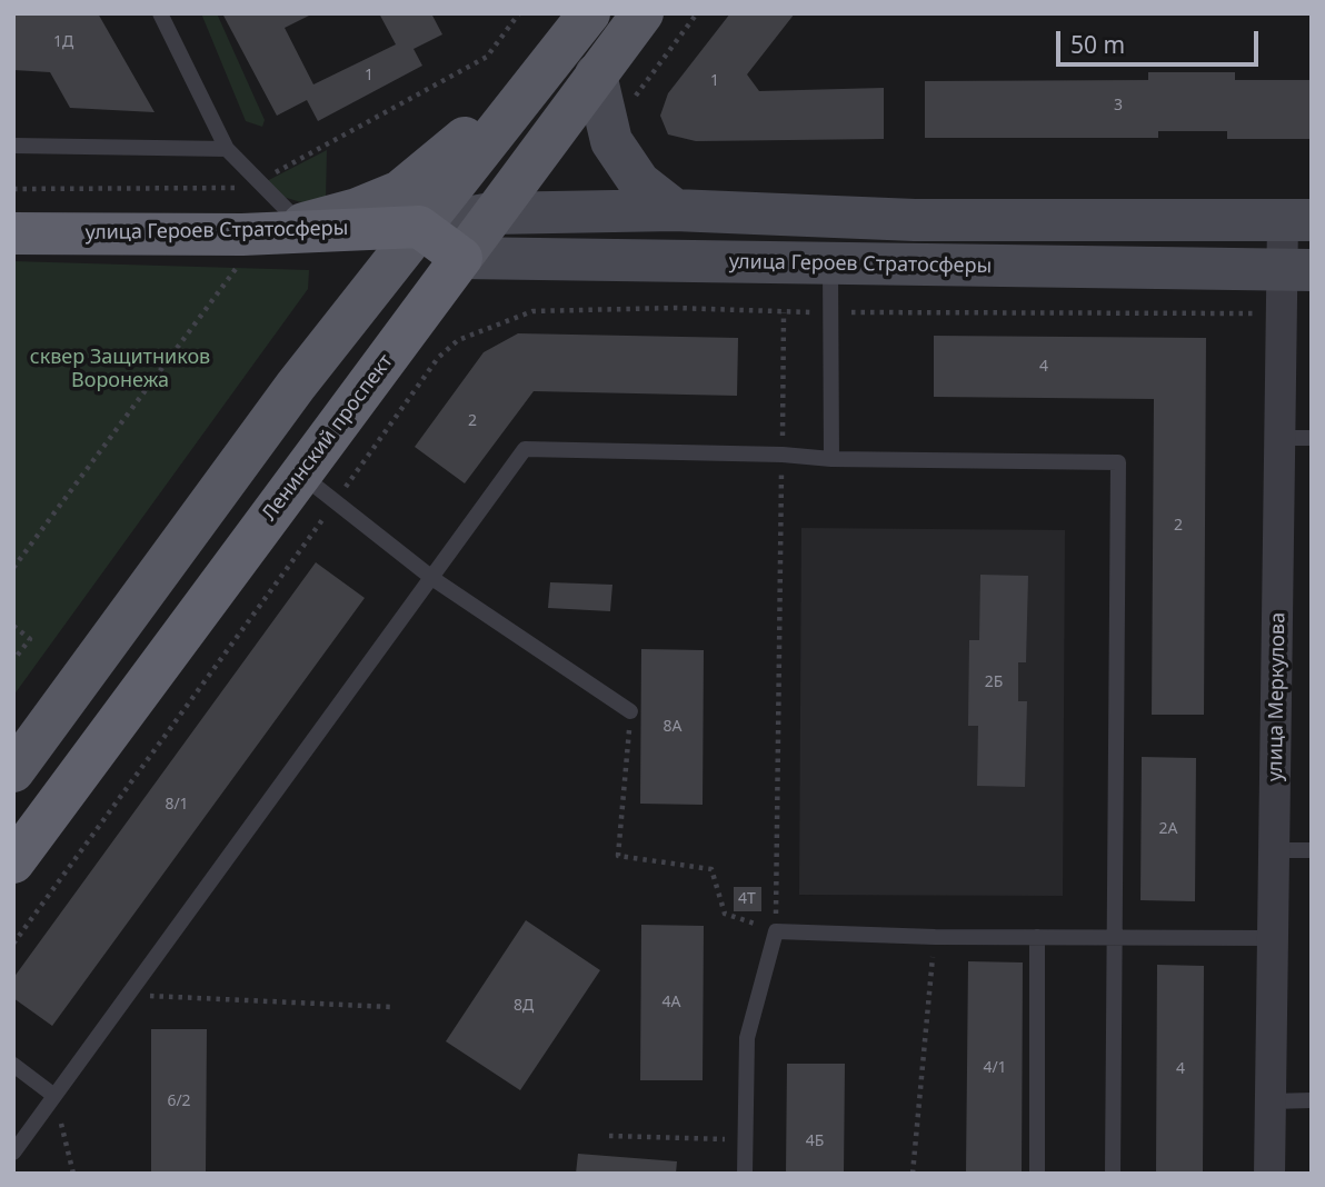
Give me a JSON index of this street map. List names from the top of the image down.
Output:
{
  "streets": {
    "highway": ["улица Героев Стратосферы", "Ленинский проспект"],
    "street": ["улица Меркулова"]
  },
  "crossings": [
    ["улица Героев Стратосферы", "Ленинский проспект"],
    ["улица Героев Стратосферы", "улица Меркулова"]
  ],
  "parks": ["сквер Защитников Воронежа"],
  "house_numbers": [
    "1Д",
    "1",
    "1",
    "3",
    "4",
    "2",
    "2",
    "2Б",
    "8А",
    "8/1",
    "2А",
    "4Т",
    "4А",
    "8Д",
    "4/1",
    "4",
    "6/2",
    "4Б"
  ],
  "scale_bar": "50 m"
}
